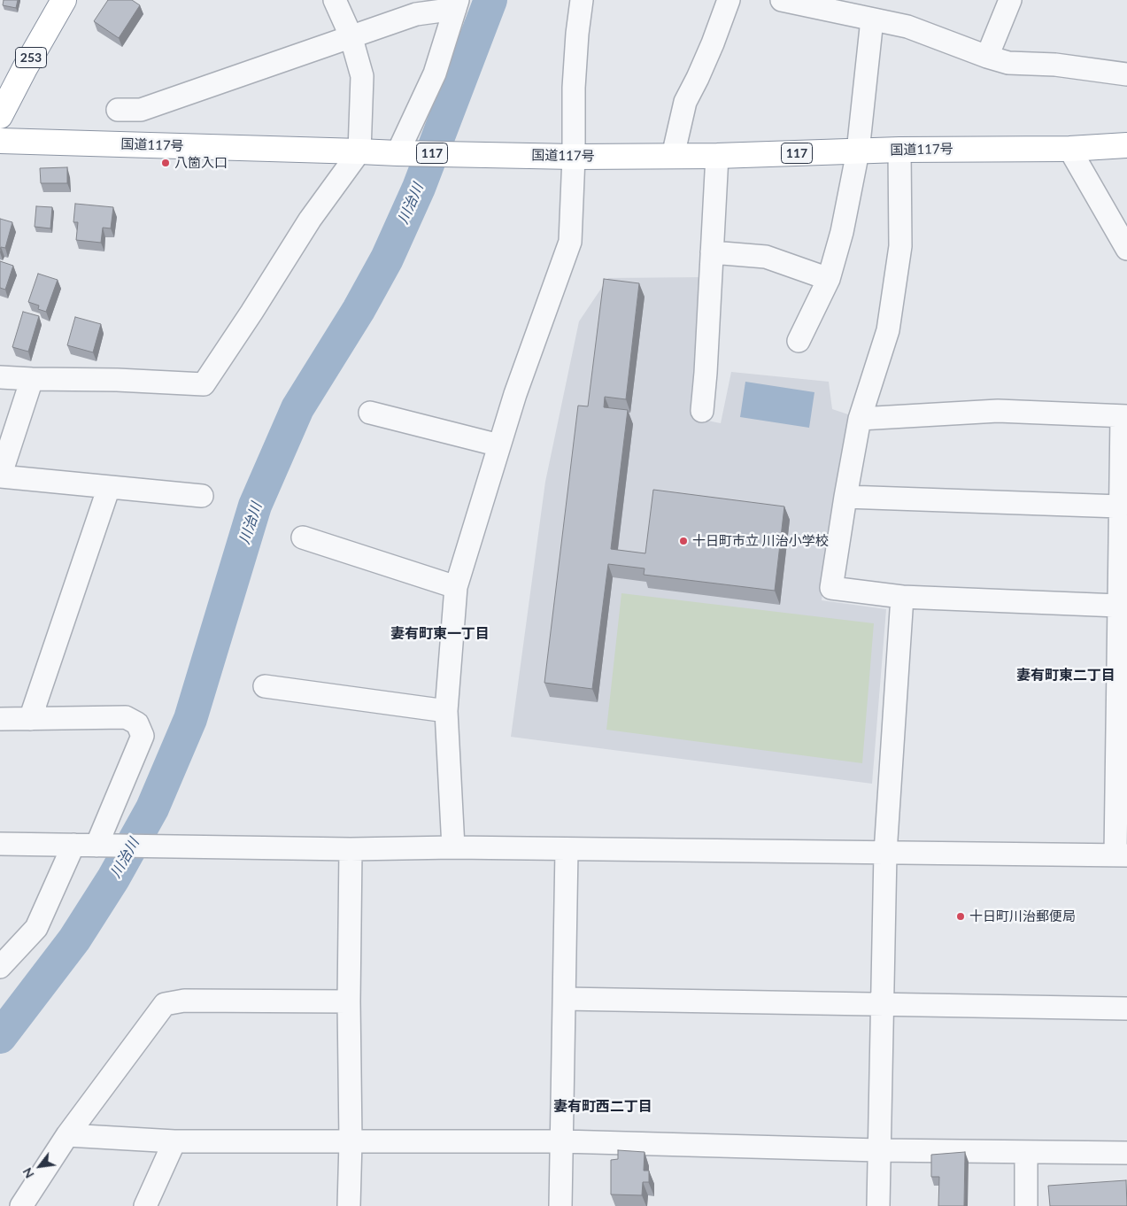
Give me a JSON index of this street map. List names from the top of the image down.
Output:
{
  "streets": {
    "highway": ["253", "国道117号", "117"]
  },
  "districts": ["妻有町東一丁目", "妻有町東二丁目", "妻有町西二丁目"],
  "water": ["川治川"],
  "places": ["八箇入口", "十日町市立 川治小学校", "十日町川治郵便局"],
  "north": "bottom left"
}
